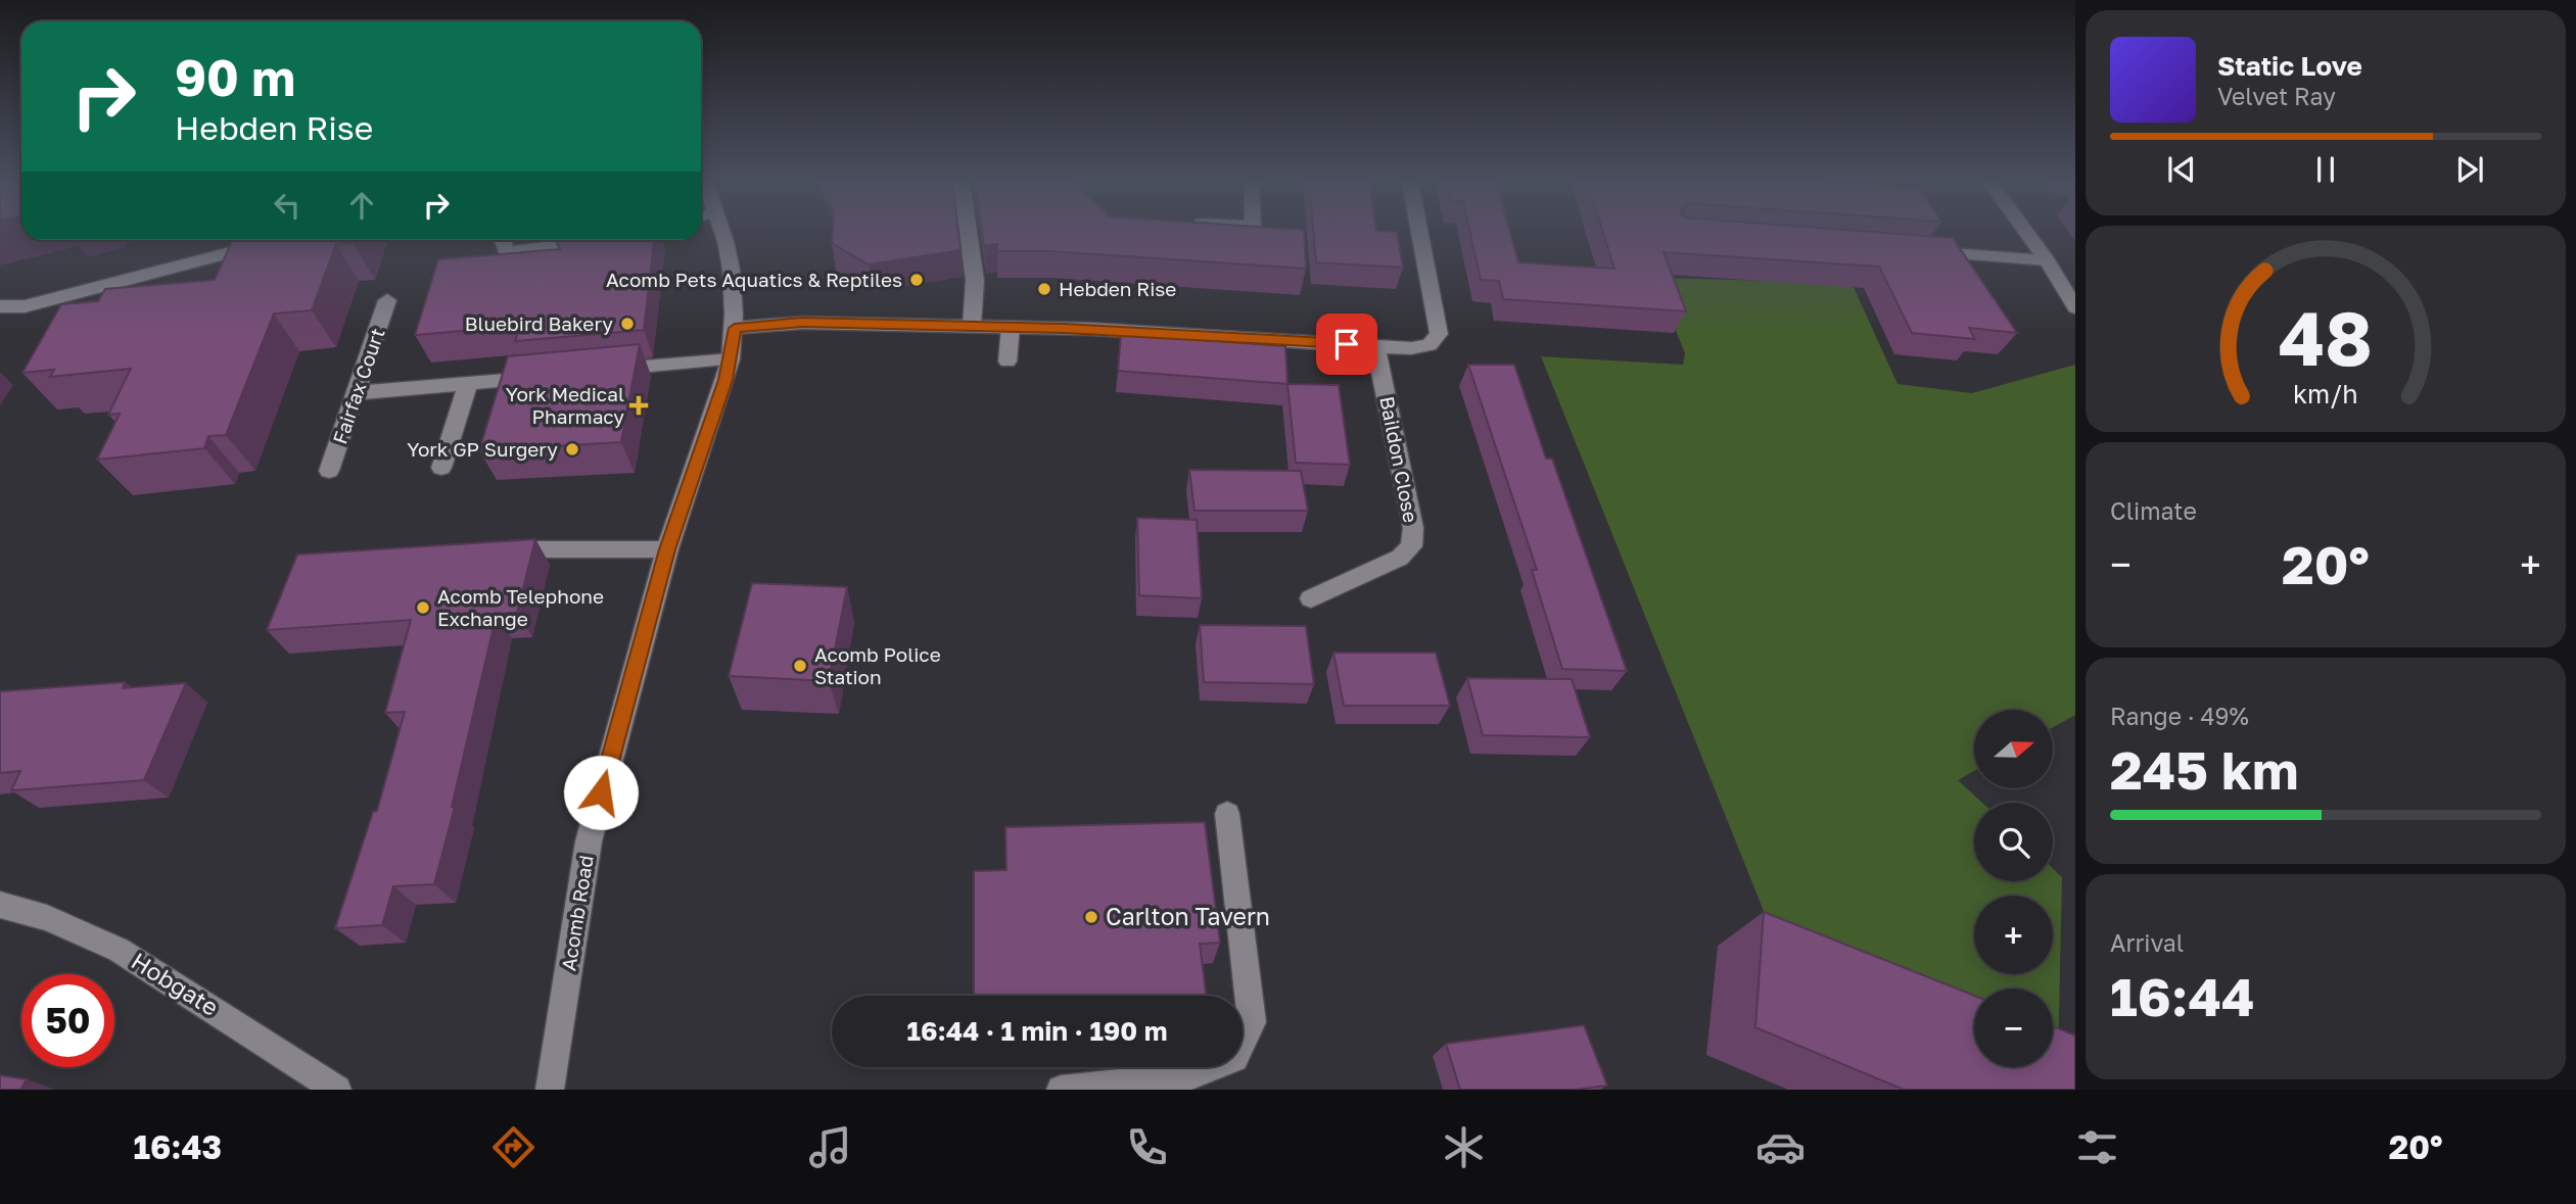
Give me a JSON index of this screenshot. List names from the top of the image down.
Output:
{
  "streets": {
    "street": [
      "Fairfax Court",
      "Baildon Close",
      "Acomb Road",
      "Hobgate"
    ]
  },
  "places": {
    "other": [
      "Acomb Pets Aquatics & Reptiles",
      "Hebden Rise",
      "Bluebird Bakery",
      "York GP Surgery",
      "Acomb Telephone Exchange",
      "Acomb Police Station",
      "Carlton Tavern"
    ],
    "health": ["York Medical Pharmacy"]
  },
  "north": "right",
  "page": {
    "turn": ["90 m", "Hebden Rise"],
    "song": ["Static Love", "Velvet Ray"],
    "tile": [
      "Climate",
      ["Range · 49%", "245 km"],
      ["Arrival", "16:44"]
    ],
    "heat": ["−", "20°", "+"],
    "map_buttons": ["+", "−"],
    "limit": "50",
    "trip": "16:44 · 1 min · 190 m",
    "tabs": ["16:43", "20°"],
    "gauge": ["48", "km/h"]
  }
}
